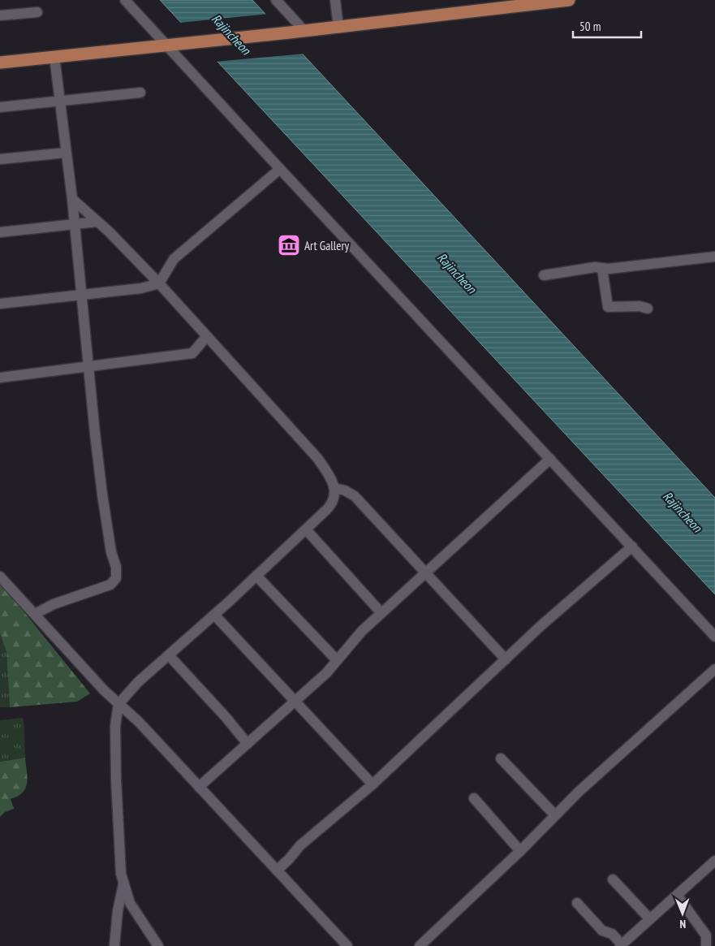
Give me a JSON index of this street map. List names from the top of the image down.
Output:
{
  "water": ["Rajincheon"],
  "places": {
    "museum": ["Art Gallery"]
  },
  "scale_bar": "50 m",
  "north": "bottom"
}
